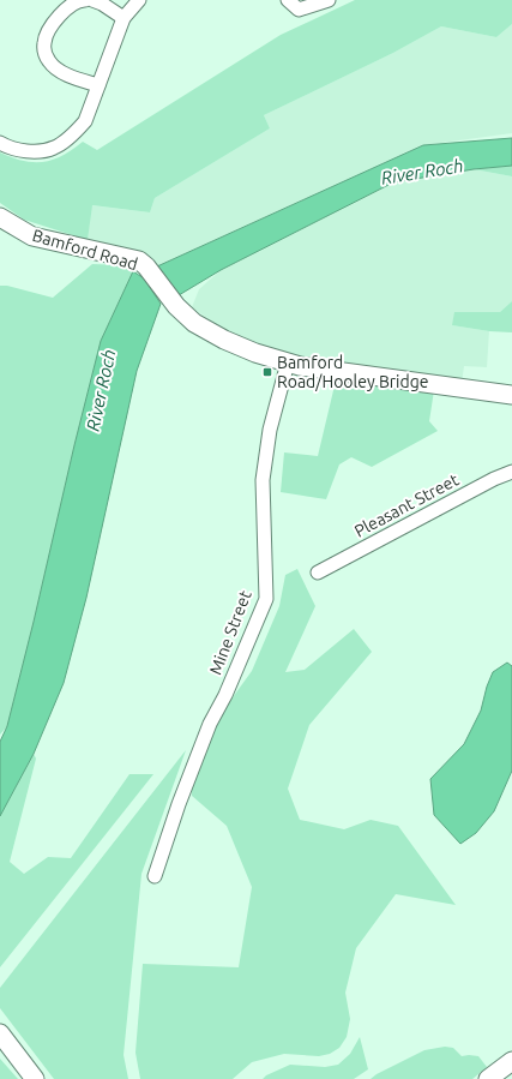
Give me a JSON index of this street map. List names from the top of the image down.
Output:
{
  "streets": {
    "street": ["Bamford Road", "Pleasant Street", "Mine Street"]
  },
  "crossings": [
    ["Bamford Road", "Mine Street"]
  ],
  "water": ["River Roch"],
  "places": {
    "transit": ["Bamford Road/Hooley Bridge"]
  }
}
